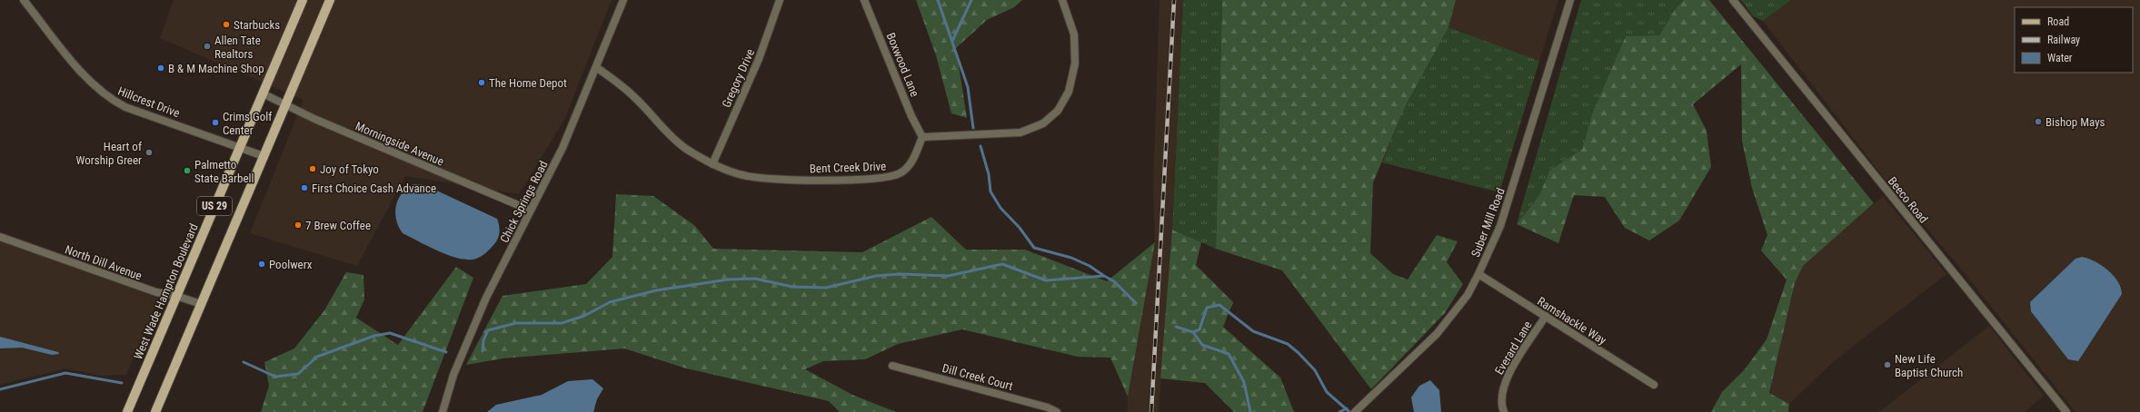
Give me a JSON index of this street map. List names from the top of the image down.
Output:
{
  "streets": {
    "main road": ["US 29", "West Wade Hampton Boulevard"],
    "street": [
      "Boxwood Lane",
      "Gregory Drive",
      "Hillcrest Drive",
      "Morningside Avenue",
      "Bent Creek Drive",
      "Beeco Road",
      "Chick Springs Road",
      "Suber Mill Road",
      "North Dill Avenue",
      "Ramshackle Way",
      "Everard Lane",
      "Dill Creek Court"
    ]
  },
  "crossings": [
    ["Boxwood Lane", "Bent Creek Drive"],
    ["Gregory Drive", "Bent Creek Drive"],
    ["Hillcrest Drive", "US 29"],
    ["Hillcrest Drive", "West Wade Hampton Boulevard"],
    ["Morningside Avenue", "Chick Springs Road"],
    ["Morningside Avenue", "US 29"],
    ["Morningside Avenue", "West Wade Hampton Boulevard"],
    ["Bent Creek Drive", "Chick Springs Road"],
    ["US 29", "North Dill Avenue"],
    ["Suber Mill Road", "Ramshackle Way"],
    ["North Dill Avenue", "West Wade Hampton Boulevard"],
    ["Ramshackle Way", "Everard Lane"]
  ],
  "places": [
    "Starbucks",
    "Allen Tate Realtors",
    "B & M Machine Shop",
    "The Home Depot",
    "Bishop Mays",
    "Crims Golf Center",
    "Heart of Worship Greer",
    "Joy of Tokyo",
    "Palmetto State Barbell",
    "First Choice Cash Advance",
    "7 Brew Coffee",
    "Poolwerx",
    "New Life Baptist Church"
  ],
  "legend": ["Road", "Railway", "Water"]
}
